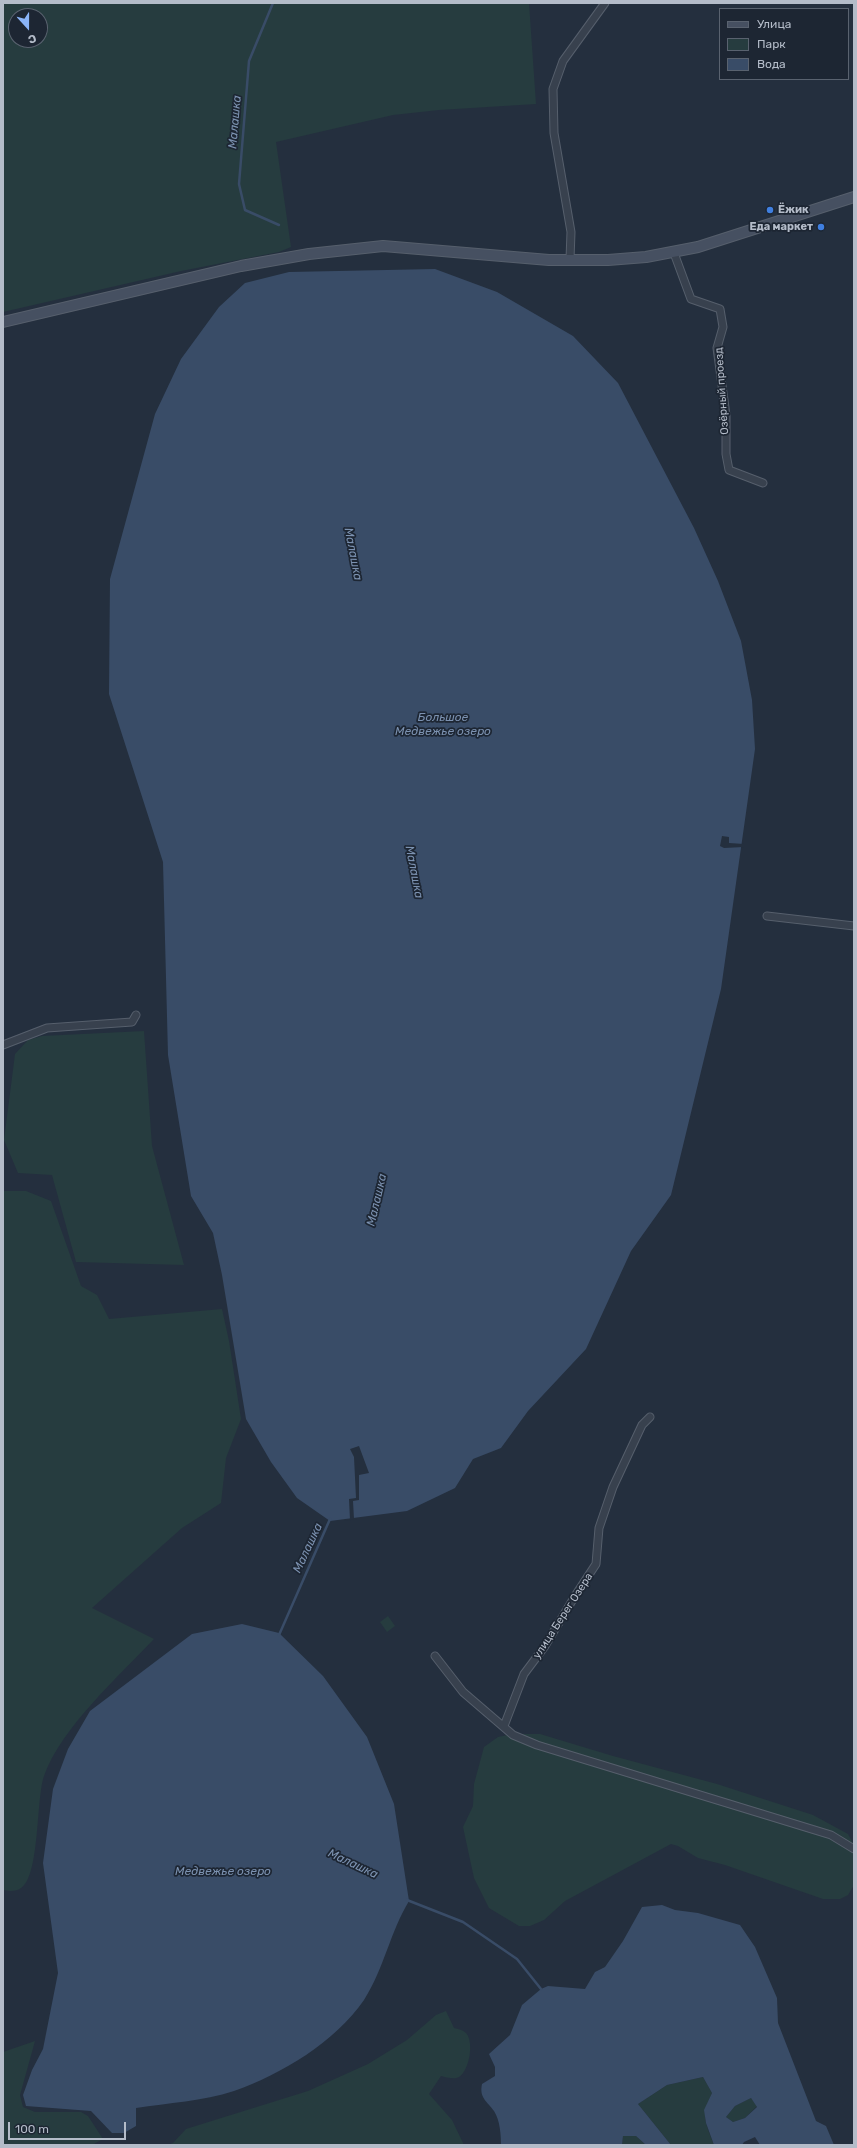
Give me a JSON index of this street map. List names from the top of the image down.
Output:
{
  "streets": {
    "street": ["Озёрный проезд", "улица Берег Озера"]
  },
  "water": ["Малашка", "Большое Медвежье озеро", "Медвежье озеро"],
  "places": ["Ёжик", "Еда маркет"],
  "legend": ["Улица", "Парк", "Вода"],
  "scale_bar": "100 m",
  "north": "bottom"
}
